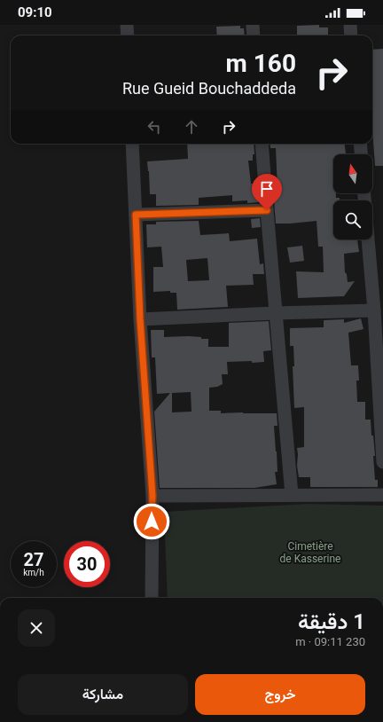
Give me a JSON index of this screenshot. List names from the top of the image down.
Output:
{
  "parks": ["Cimetière de Kasserine"],
  "north": "top",
  "page": {
    "status": "09:10",
    "turn": ["160 m", "Rue Gueid Bouchaddeda"],
    "speed": "27 km/h",
    "limit": "30",
    "heading": ["1 دقيقة", "230 m · 09:11"],
    "buttons": ["خروج", "مشاركة"]
  }
}
